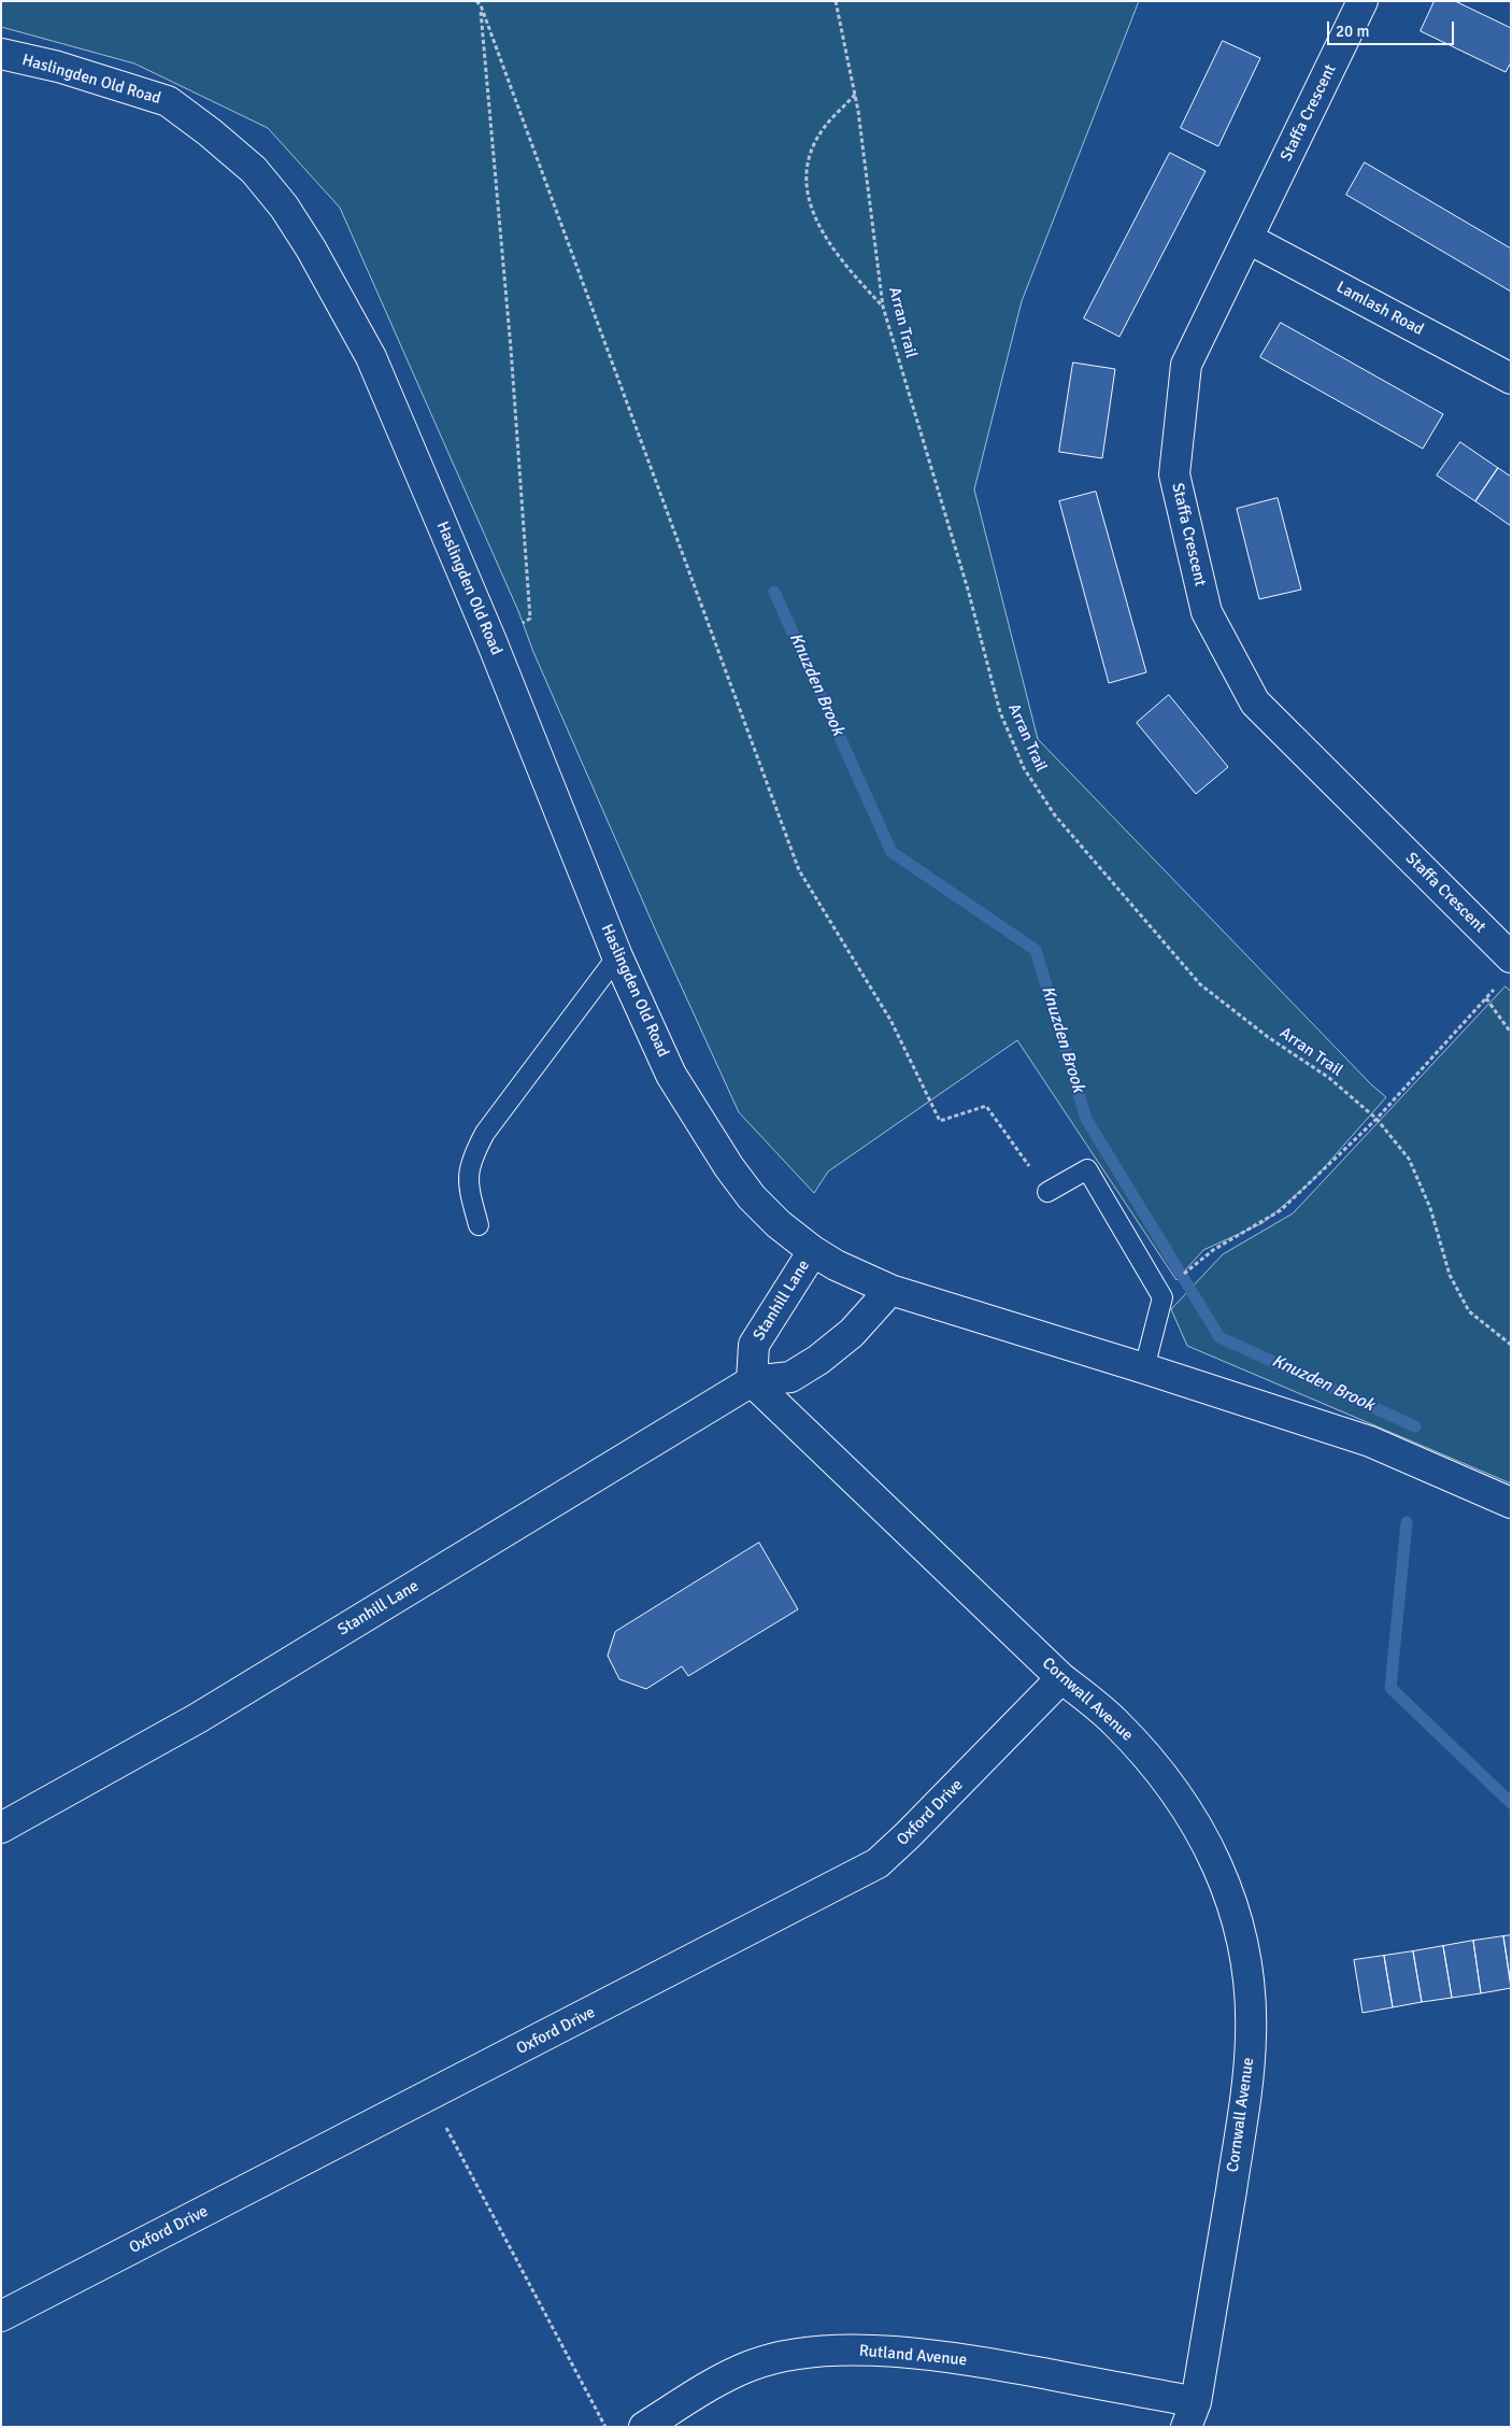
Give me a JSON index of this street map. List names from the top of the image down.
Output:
{
  "streets": {
    "street": [
      "Haslingden Old Road",
      "Staffa Crescent",
      "Lamlash Road",
      "Stanhill Lane",
      "Cornwall Avenue",
      "Oxford Drive",
      "Rutland Avenue"
    ],
    "path": ["Arran Trail"]
  },
  "crossings": [
    ["Haslingden Old Road", "Stanhill Lane"],
    ["Staffa Crescent", "Lamlash Road"],
    ["Stanhill Lane", "Cornwall Avenue"],
    ["Cornwall Avenue", "Oxford Drive"],
    ["Cornwall Avenue", "Rutland Avenue"]
  ],
  "water": ["Knuzden Brook"],
  "scale_bar": "20 m"
}
